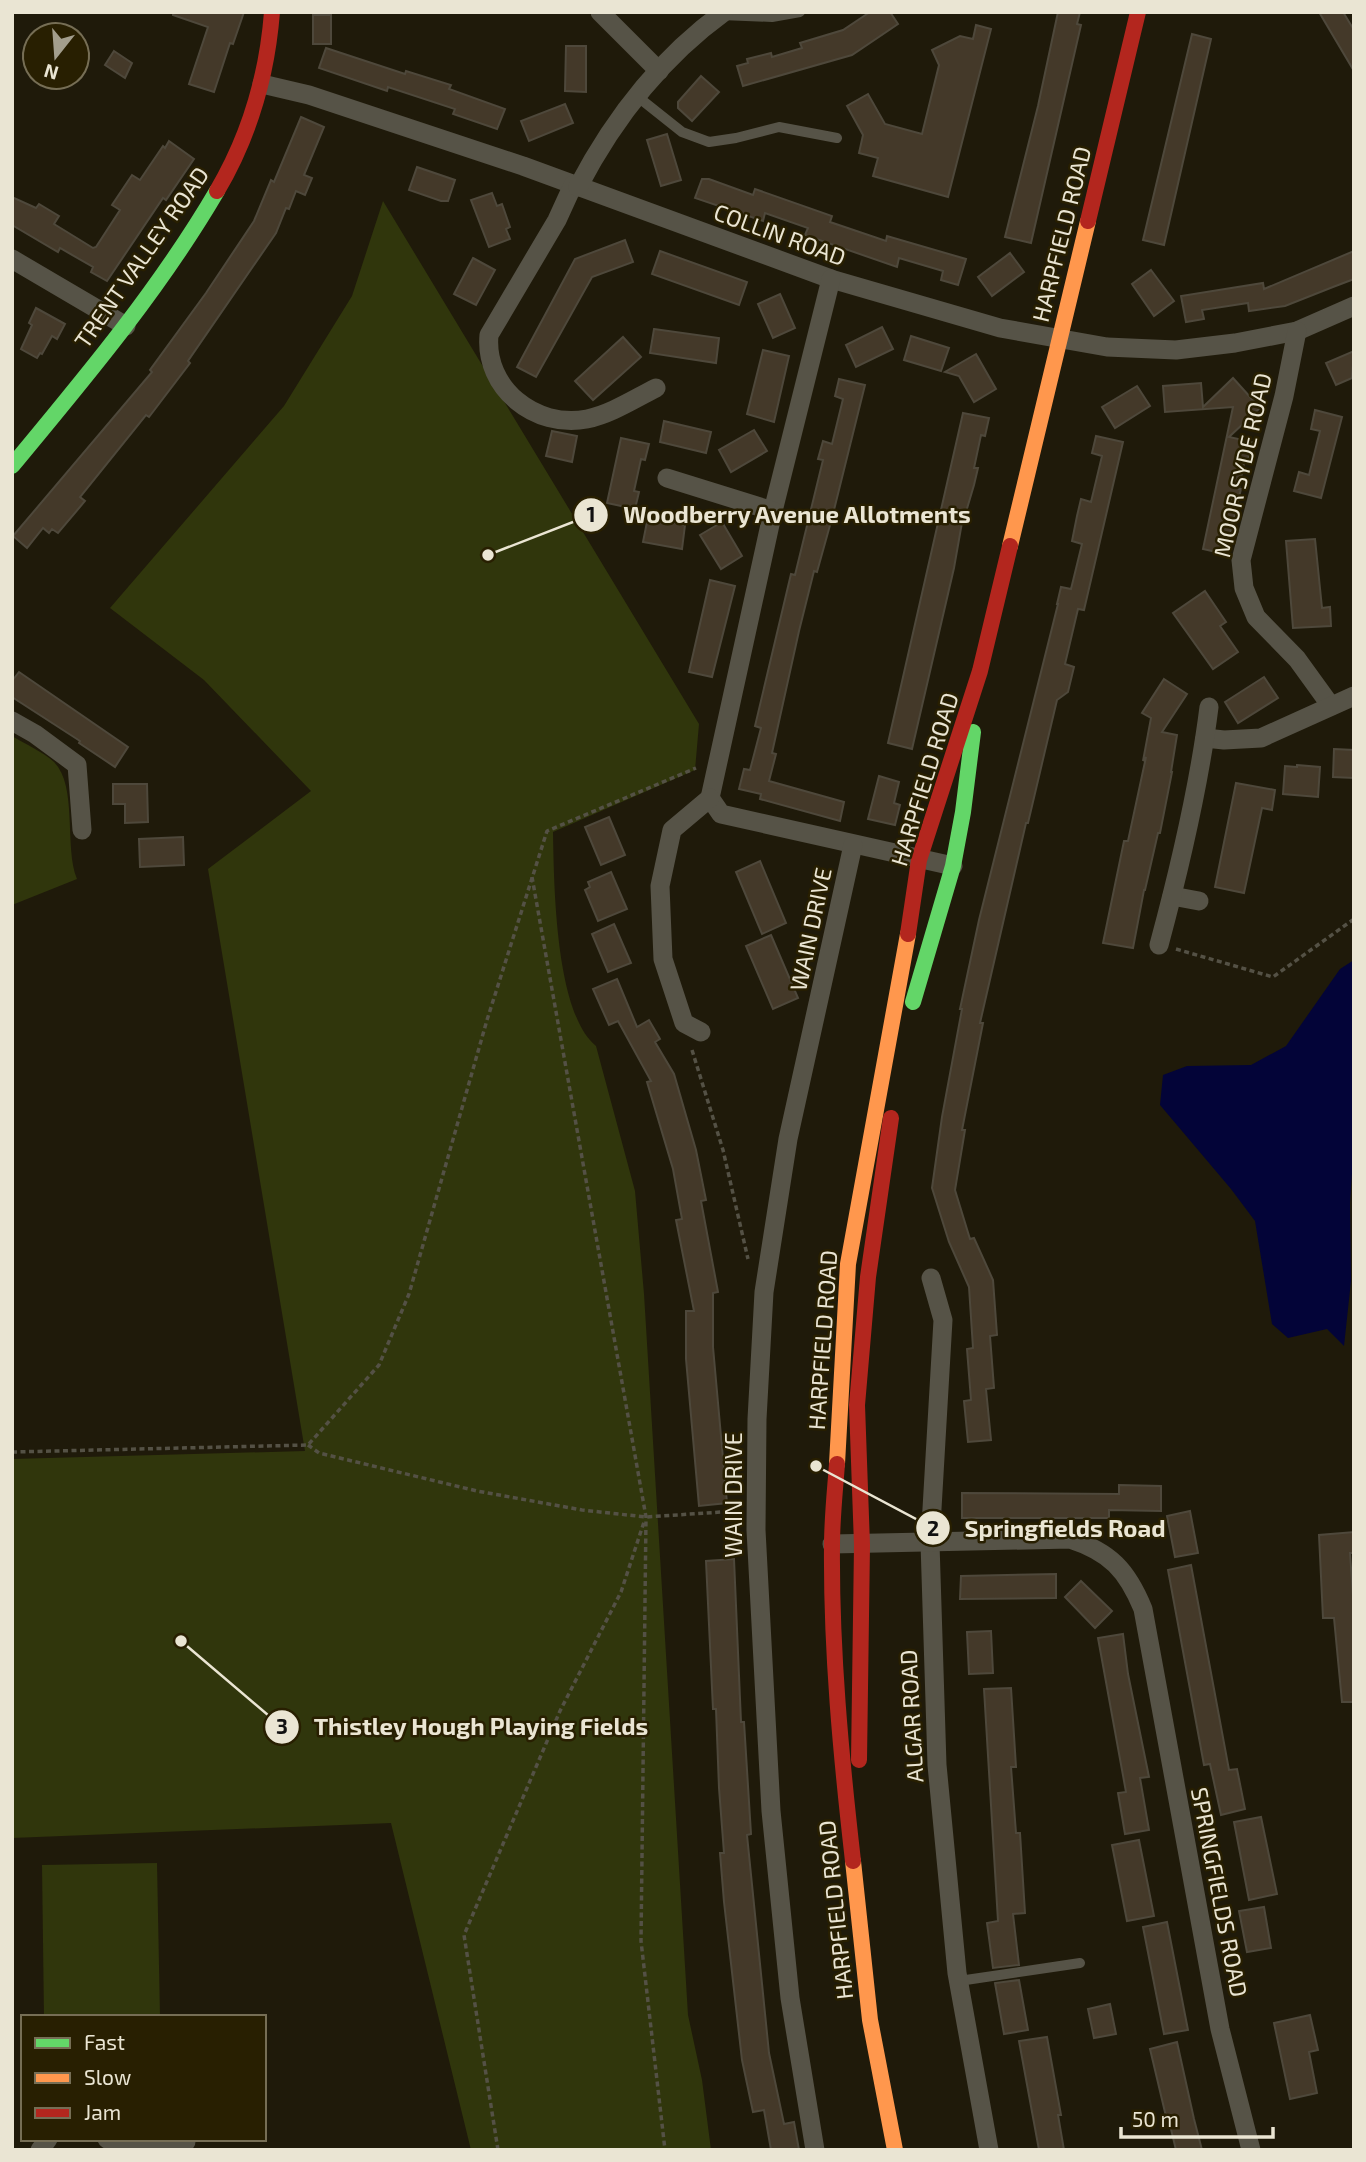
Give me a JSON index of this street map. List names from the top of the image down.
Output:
{
  "streets": {
    "street": [
      "COLLIN ROAD",
      "HARPFIELD ROAD",
      "TRENT VALLEY ROAD",
      "MOOR SYDE ROAD",
      "WAIN DRIVE",
      "ALGAR ROAD",
      "SPRINGFIELDS ROAD"
    ]
  },
  "crossings": [
    ["COLLIN ROAD", "HARPFIELD ROAD"],
    ["COLLIN ROAD", "TRENT VALLEY ROAD"],
    ["COLLIN ROAD", "MOOR SYDE ROAD"],
    ["HARPFIELD ROAD", "SPRINGFIELDS ROAD"],
    ["ALGAR ROAD", "SPRINGFIELDS ROAD"]
  ],
  "places": ["Woodberry Avenue Allotments", "Springfields Road", "Thistley Hough Playing Fields"],
  "legend": ["Fast", "Slow", "Jam"],
  "scale_bar": "50 m",
  "north": "bottom"
}
